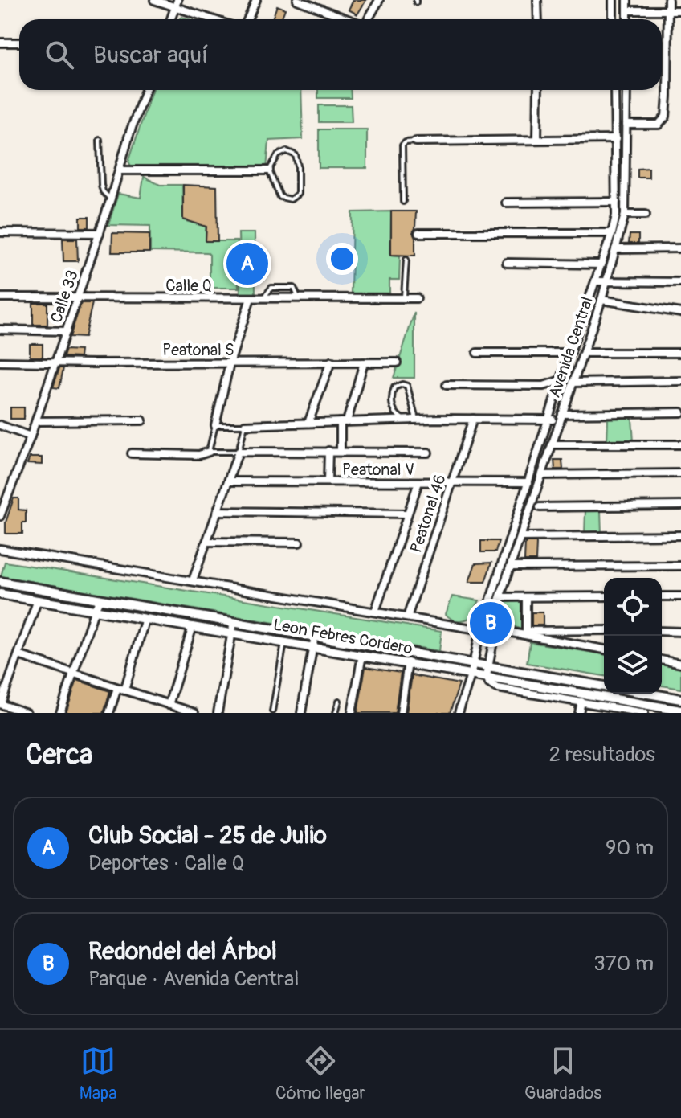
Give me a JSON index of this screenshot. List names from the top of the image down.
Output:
{
  "streets": {
    "street": [
      "Calle Q",
      "Calle 33",
      "Avenida Central",
      "Peatonal S",
      "Peatonal V",
      "Peatonal 46",
      "Leon Febres Cordero"
    ]
  },
  "crossings": [
    ["Calle Q", "Calle 33"],
    ["Calle 33", "Peatonal S"],
    ["Avenida Central", "Peatonal V"],
    ["Peatonal V", "Peatonal 46"]
  ],
  "page": {
    "search": "Buscar aquí",
    "pins": ["A", "B"],
    "heading": ["Cerca", "2 resultados"],
    "list": [
      {
        "mark": "A",
        "name": "Club Social - 25 de Julio",
        "note": "Deportes · Calle Q",
        "value": "90 m"
      },
      {
        "mark": "B",
        "name": "Redondel del Árbol",
        "note": "Parque · Avenida Central",
        "value": "370 m"
      }
    ],
    "nav": ["Mapa", "Cómo llegar", "Guardados"]
  }
}
